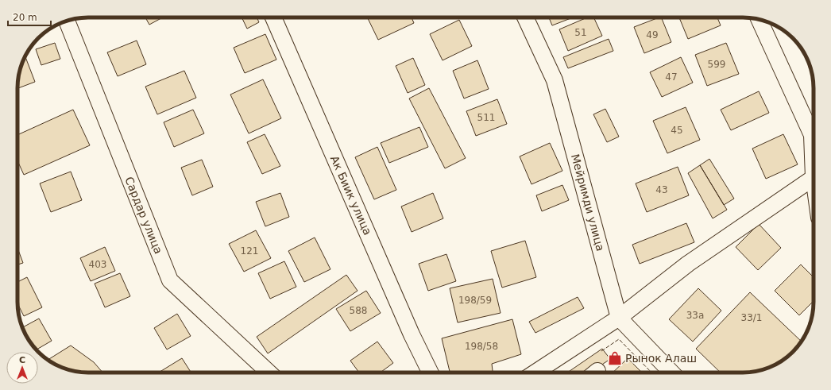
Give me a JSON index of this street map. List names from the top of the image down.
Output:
{
  "streets": {
    "street": ["Ак Биик улица", "Мейримди улица", "Сардар улица"]
  },
  "places": {
    "shop": ["Рынок Алаш"]
  },
  "house_numbers": [
    "51",
    "49",
    "599",
    "47",
    "511",
    "45",
    "43",
    "121",
    "403",
    "198/59",
    "588",
    "33а",
    "33/1",
    "198/58"
  ],
  "scale_bar": "20 m",
  "north": "top"
}
